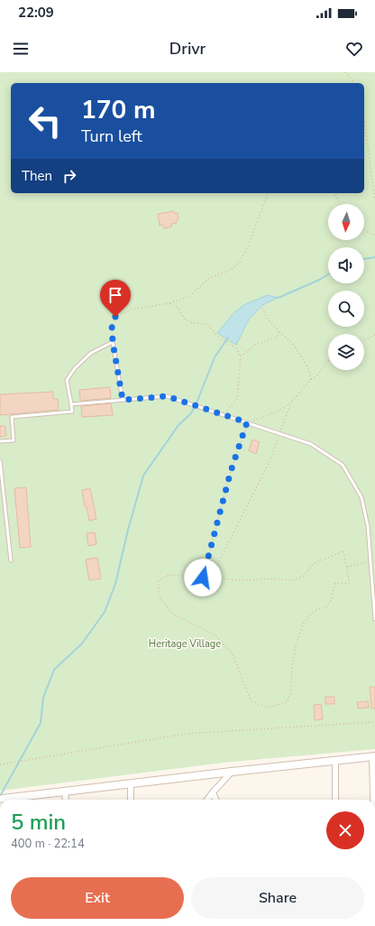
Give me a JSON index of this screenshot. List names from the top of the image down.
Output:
{
  "parks": ["Heritage Village"],
  "north": "bottom",
  "page": {
    "status": "22:09",
    "header": "Drivr",
    "turn": ["170 m", "Turn left"],
    "then": "Then",
    "heading": ["5 min", "400 m · 22:14"],
    "buttons": ["Exit", "Share"]
  }
}
